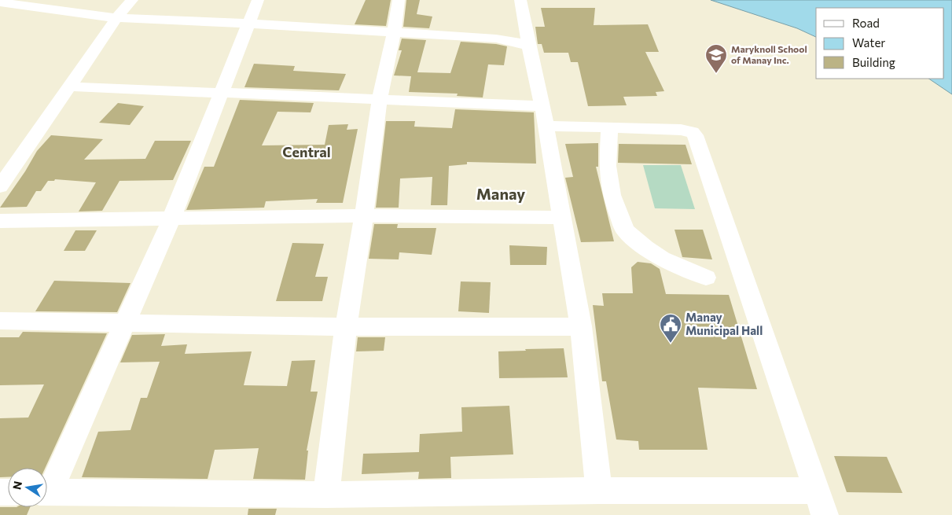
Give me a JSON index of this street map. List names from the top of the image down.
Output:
{
  "districts": ["Central", "Manay"],
  "places": {
    "school or university": ["Maryknoll School of Manay Inc."],
    "public building": ["Manay Municipal Hall"]
  },
  "legend": ["Road", "Water", "Building"],
  "north": "left"
}
